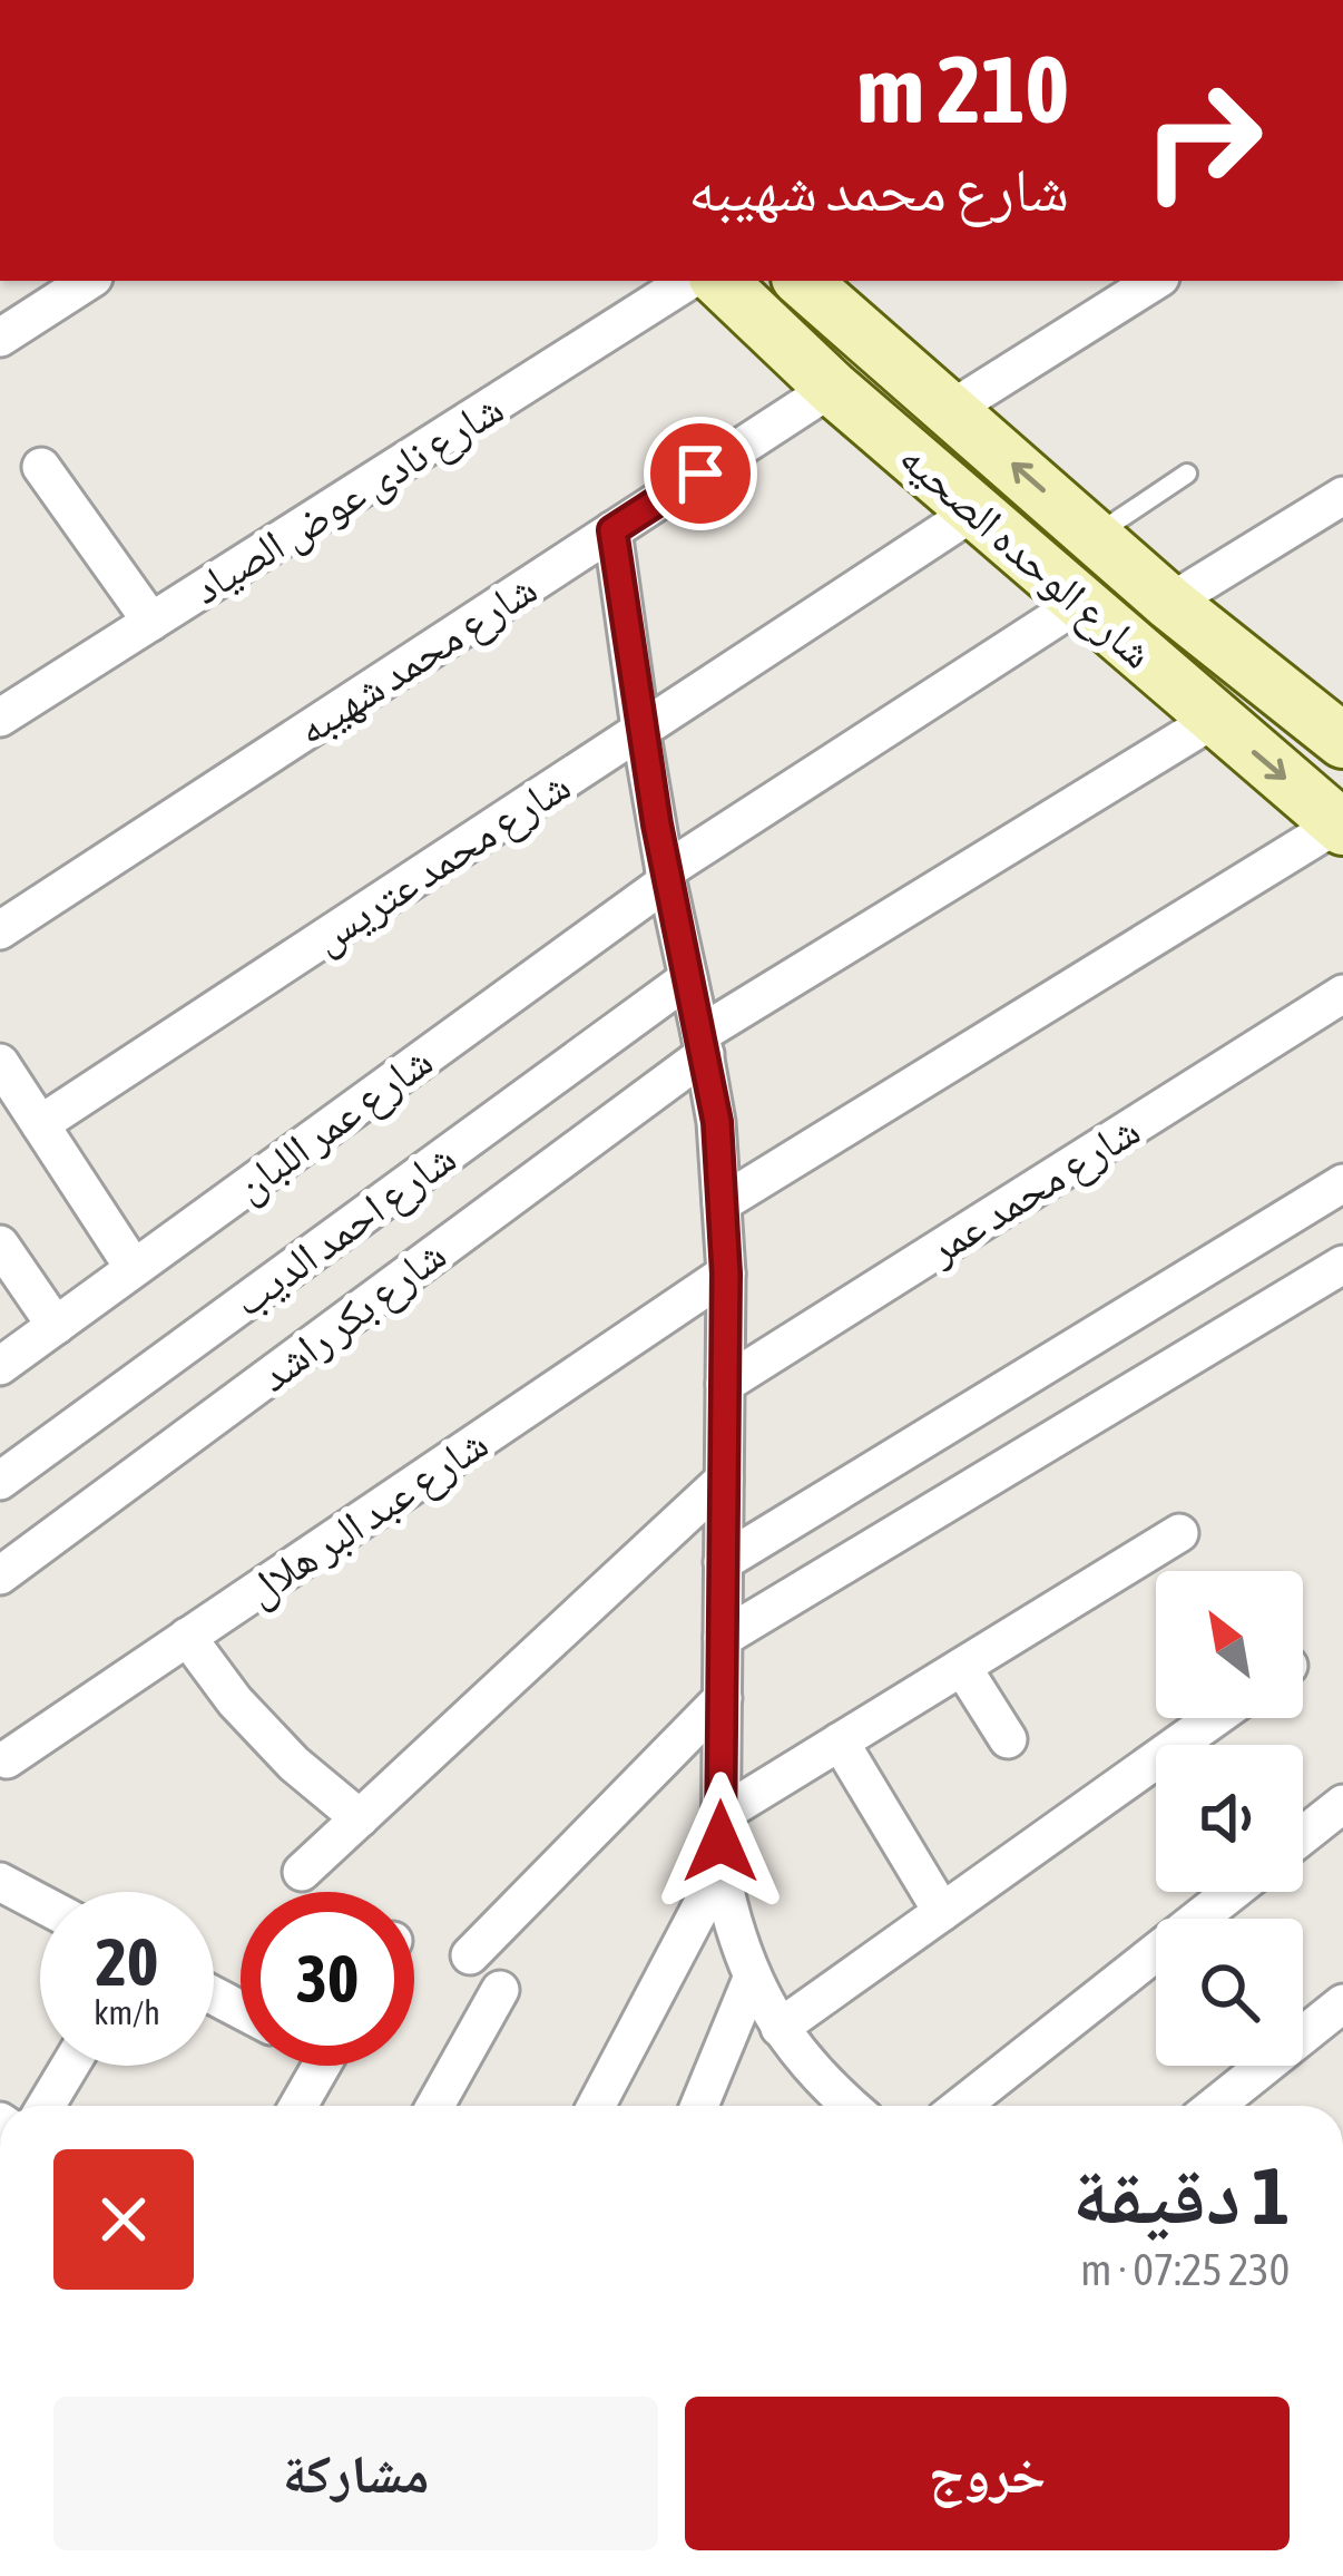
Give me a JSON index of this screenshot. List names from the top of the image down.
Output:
{
  "streets": {
    "street": [
      "شارع نادى عوض الصياد",
      "شارع الوحده الصحيه",
      "شارع محمد شهيبه",
      "شارع محمد عتريس",
      "شارع عمر اللبان",
      "شارع محمد عمر",
      "شارع احمد الديب",
      "شارع بكر راشد",
      "شارع عبد البر هلال"
    ]
  },
  "crossings": [
    ["شارع الوحده الصحيه", "شارع محمد شهيبه"],
    ["شارع الوحده الصحيه", "شارع محمد عتريس"],
    ["شارع الوحده الصحيه", "شارع عمر اللبان"],
    ["شارع الوحده الصحيه", "شارع بكر راشد"]
  ],
  "north": "top left",
  "page": {
    "turn": ["210 m", "شارع محمد شهيبه"],
    "speed": "20 km/h",
    "limit": "30",
    "heading": ["1 دقيقة", "230 m · 07:25"],
    "buttons": ["خروج", "مشاركة"]
  }
}
